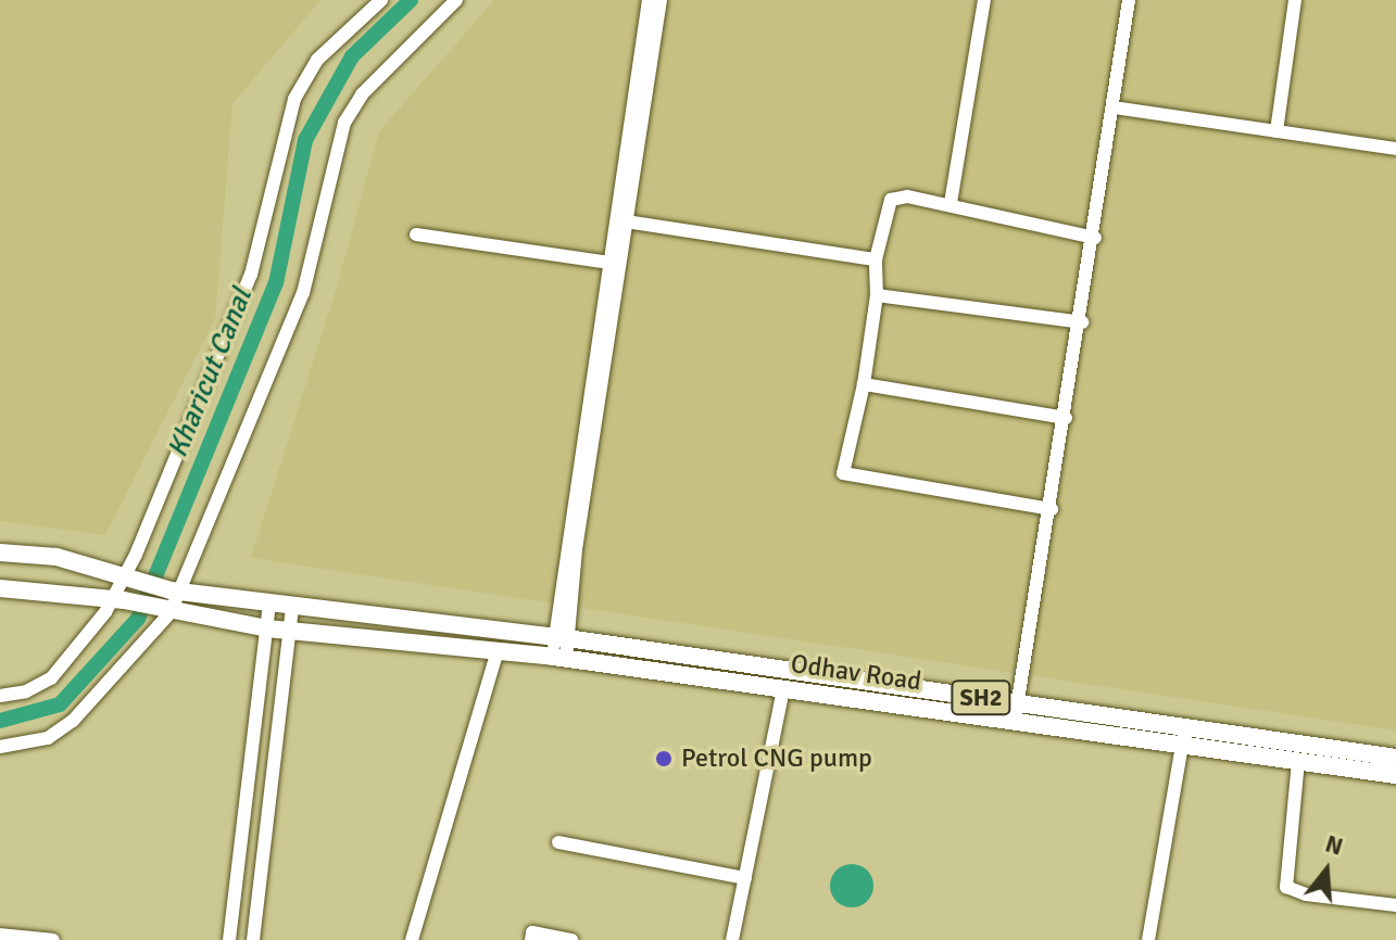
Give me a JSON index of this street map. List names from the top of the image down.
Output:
{
  "streets": {
    "main road": ["Odhav Road", "SH2"]
  },
  "crossings": [
    ["Odhav Road", "SH2"]
  ],
  "water": ["Kharicut Canal"],
  "places": ["Petrol CNG pump"],
  "north": "top"
}
